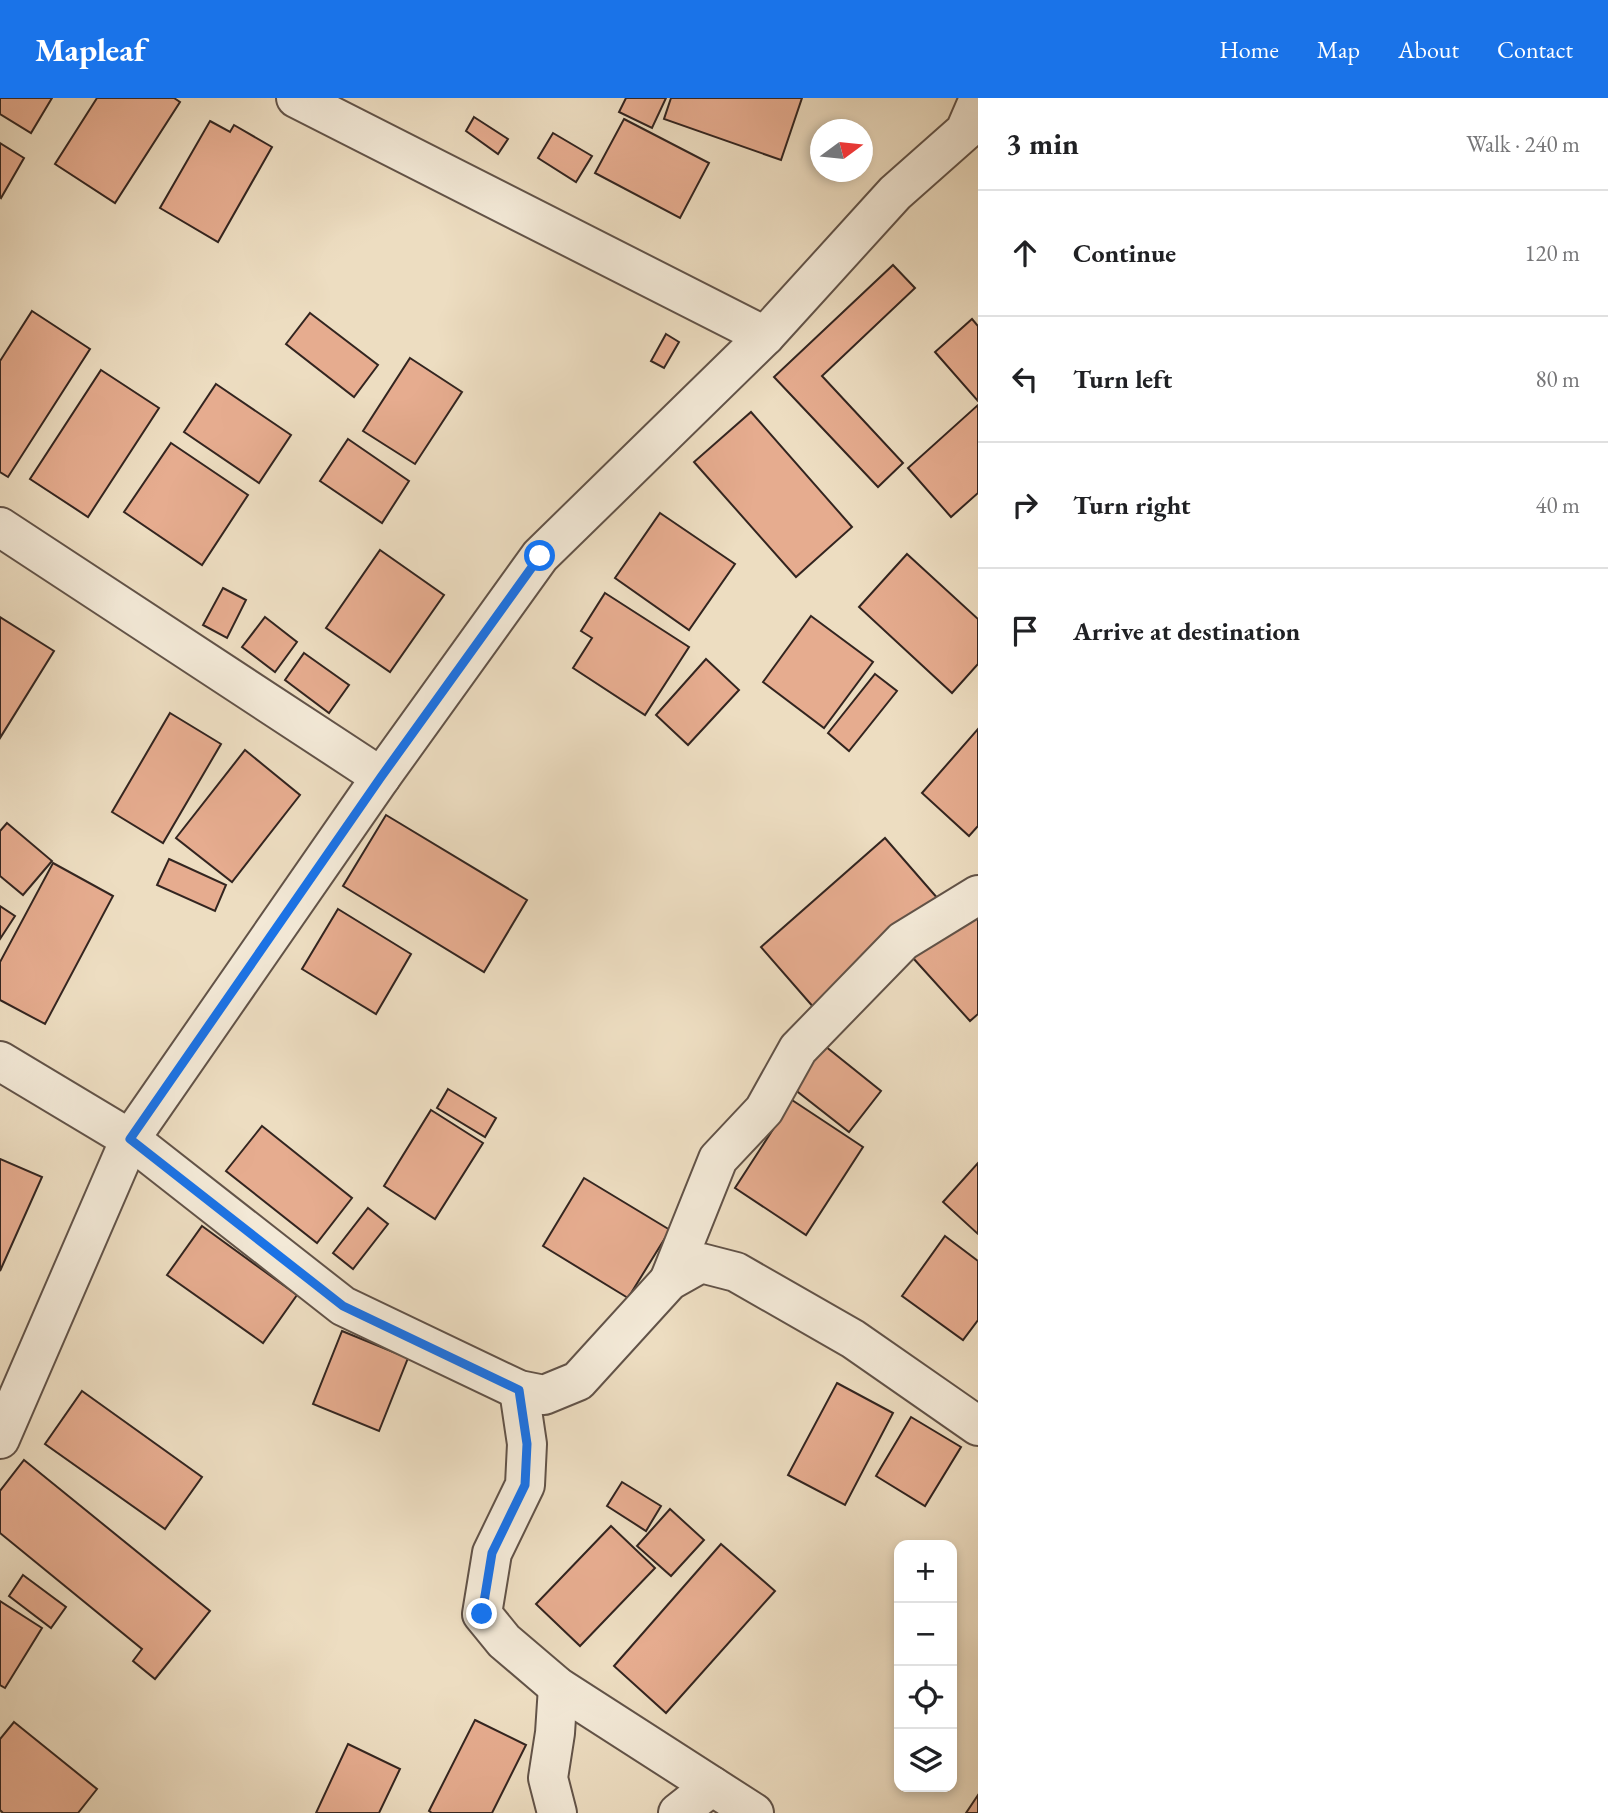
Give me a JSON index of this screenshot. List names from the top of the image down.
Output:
{
  "north": "right",
  "page": {
    "header": "Mapleaf",
    "nav": [
      "Home",
      "Map",
      "About",
      "Contact"
    ],
    "heading": ["3 min", "Walk · 240 m"],
    "list": [
      ["Continue", "120 m"],
      ["Turn left", "80 m"],
      ["Turn right", "40 m"],
      "Arrive at destination"
    ],
    "map_buttons": ["+", "−"]
  }
}
